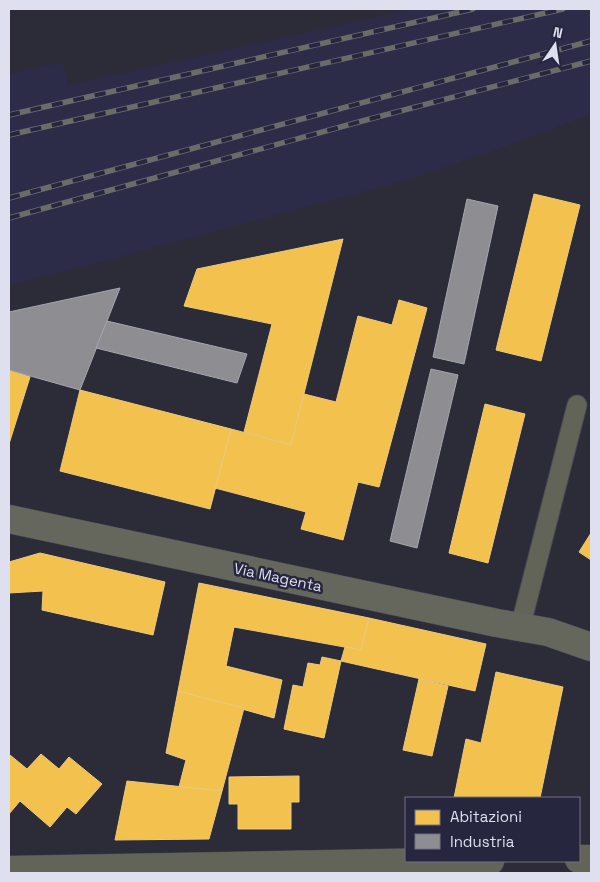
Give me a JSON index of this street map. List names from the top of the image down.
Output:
{
  "streets": {
    "street": ["Via Magenta"]
  },
  "legend": ["Abitazioni", "Industria"],
  "north": "top"
}
